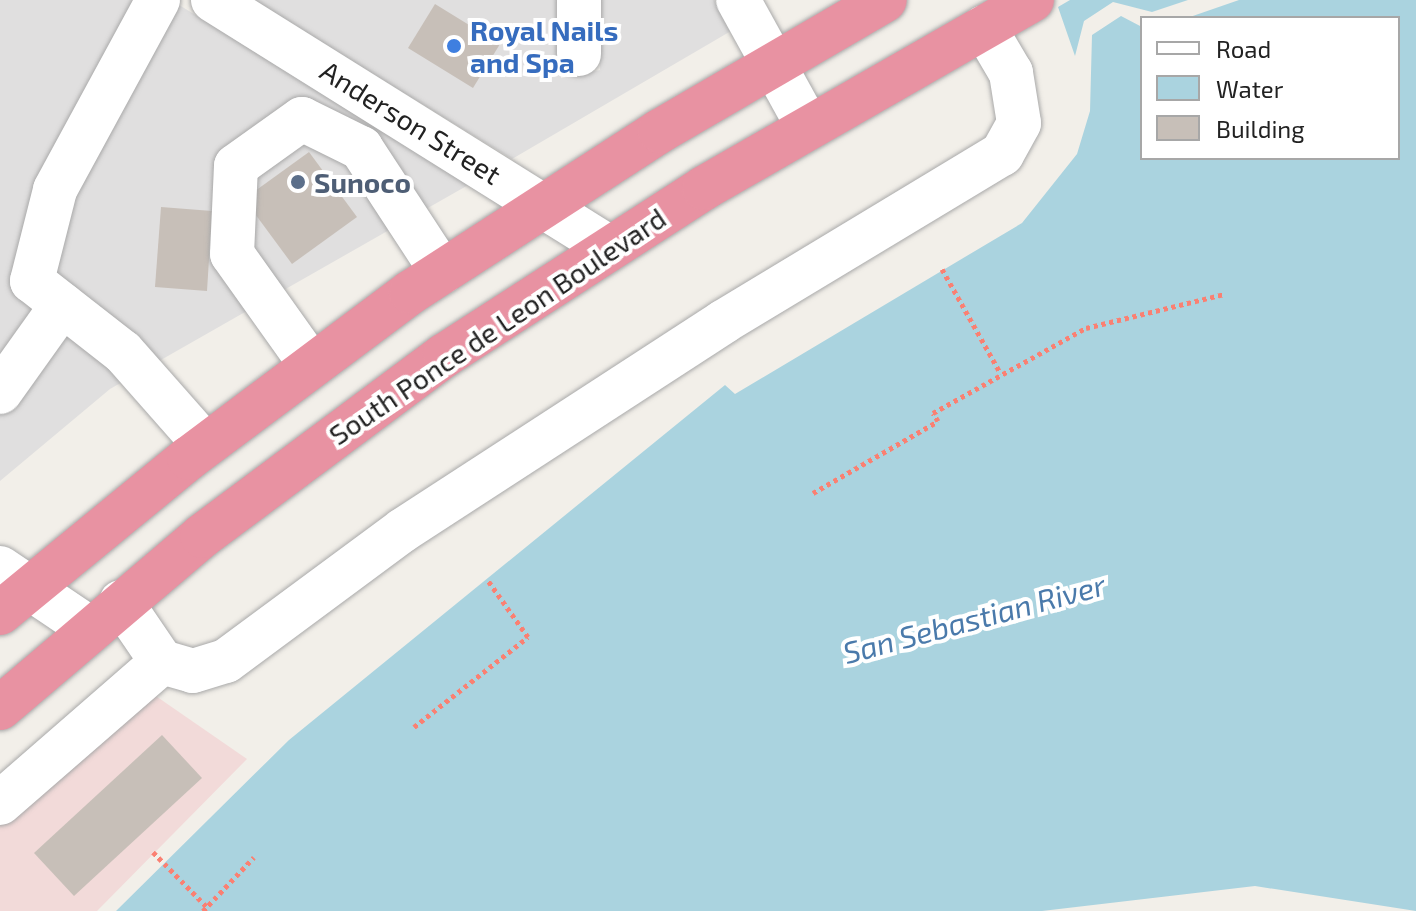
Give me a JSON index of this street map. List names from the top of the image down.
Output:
{
  "streets": {
    "highway": ["South Ponce de Leon Boulevard"],
    "street": ["Anderson Street"]
  },
  "crossings": [
    ["Anderson Street", "South Ponce de Leon Boulevard"]
  ],
  "water": ["San Sebastian River"],
  "places": ["Royal Nails and Spa", "Sunoco"],
  "legend": ["Road", "Water", "Building"]
}
